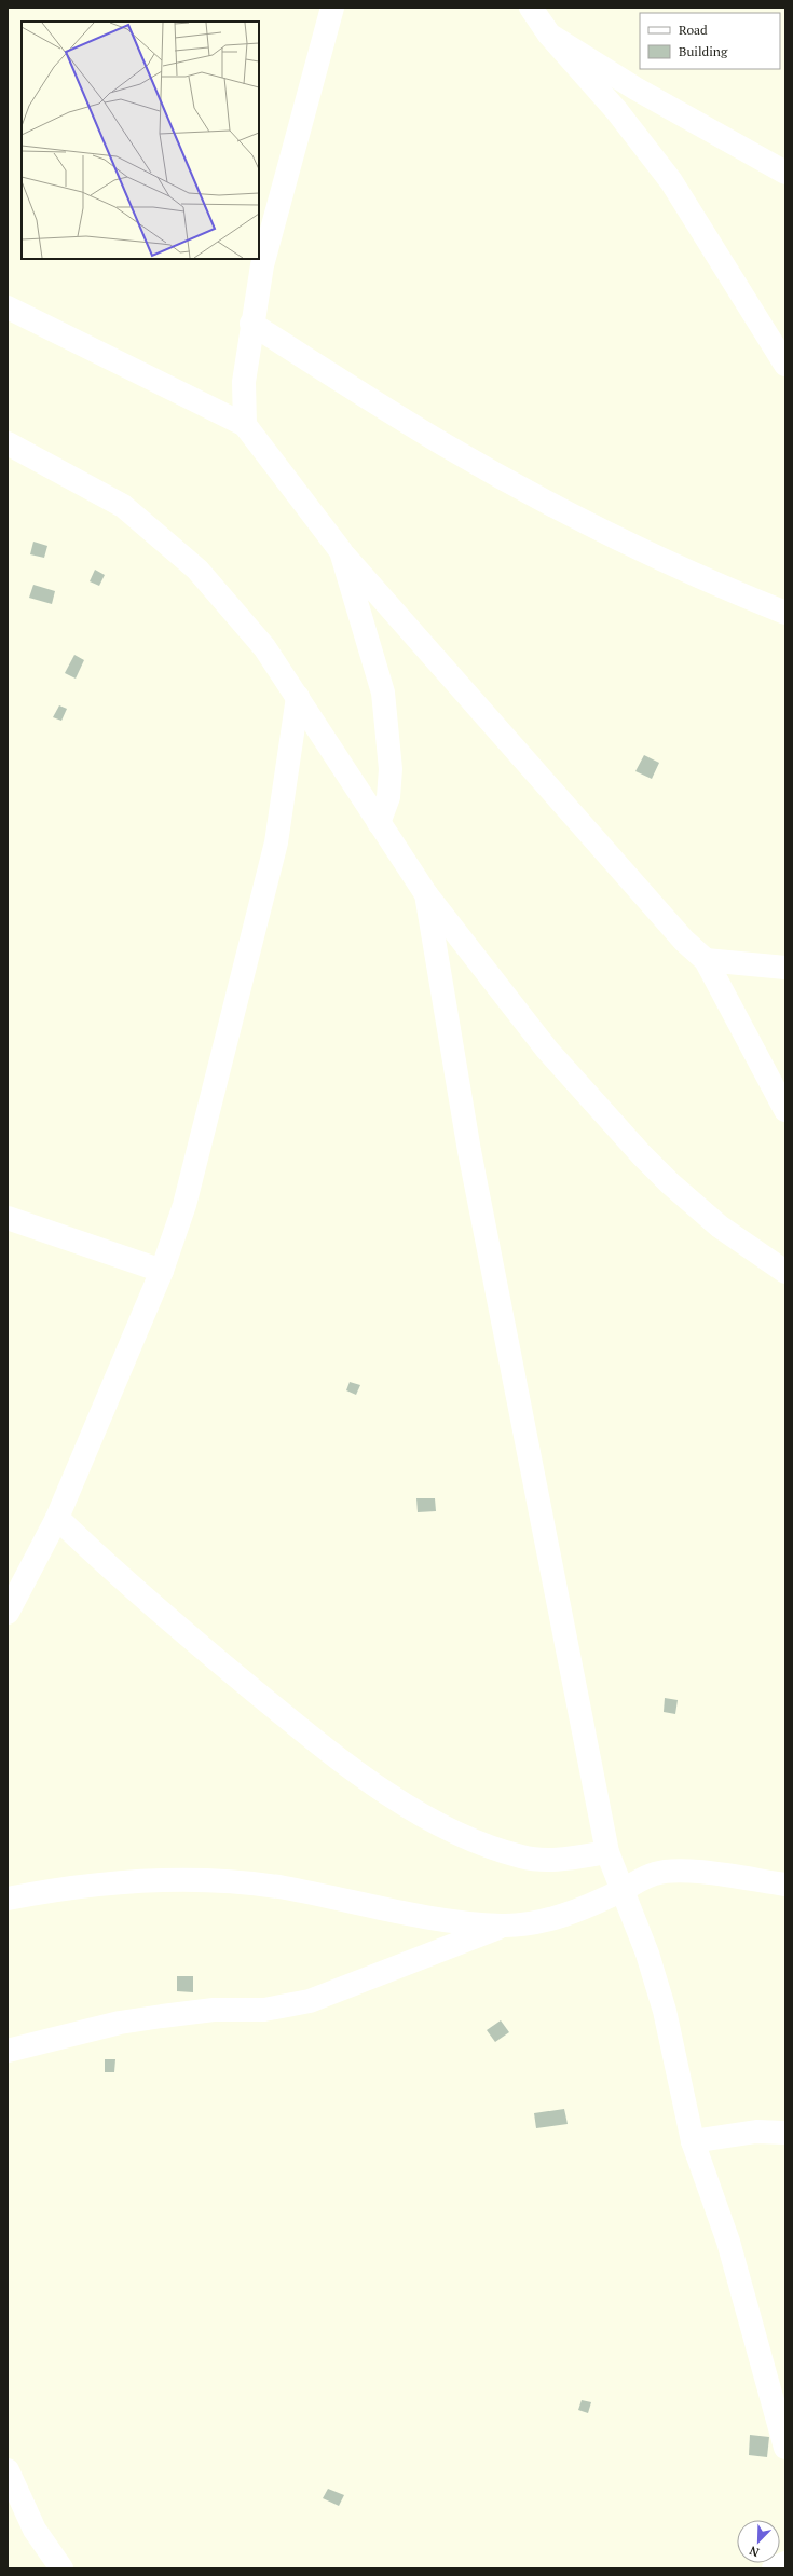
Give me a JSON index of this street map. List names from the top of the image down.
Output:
{
  "legend": ["Road", "Building"],
  "north": "bottom left"
}
